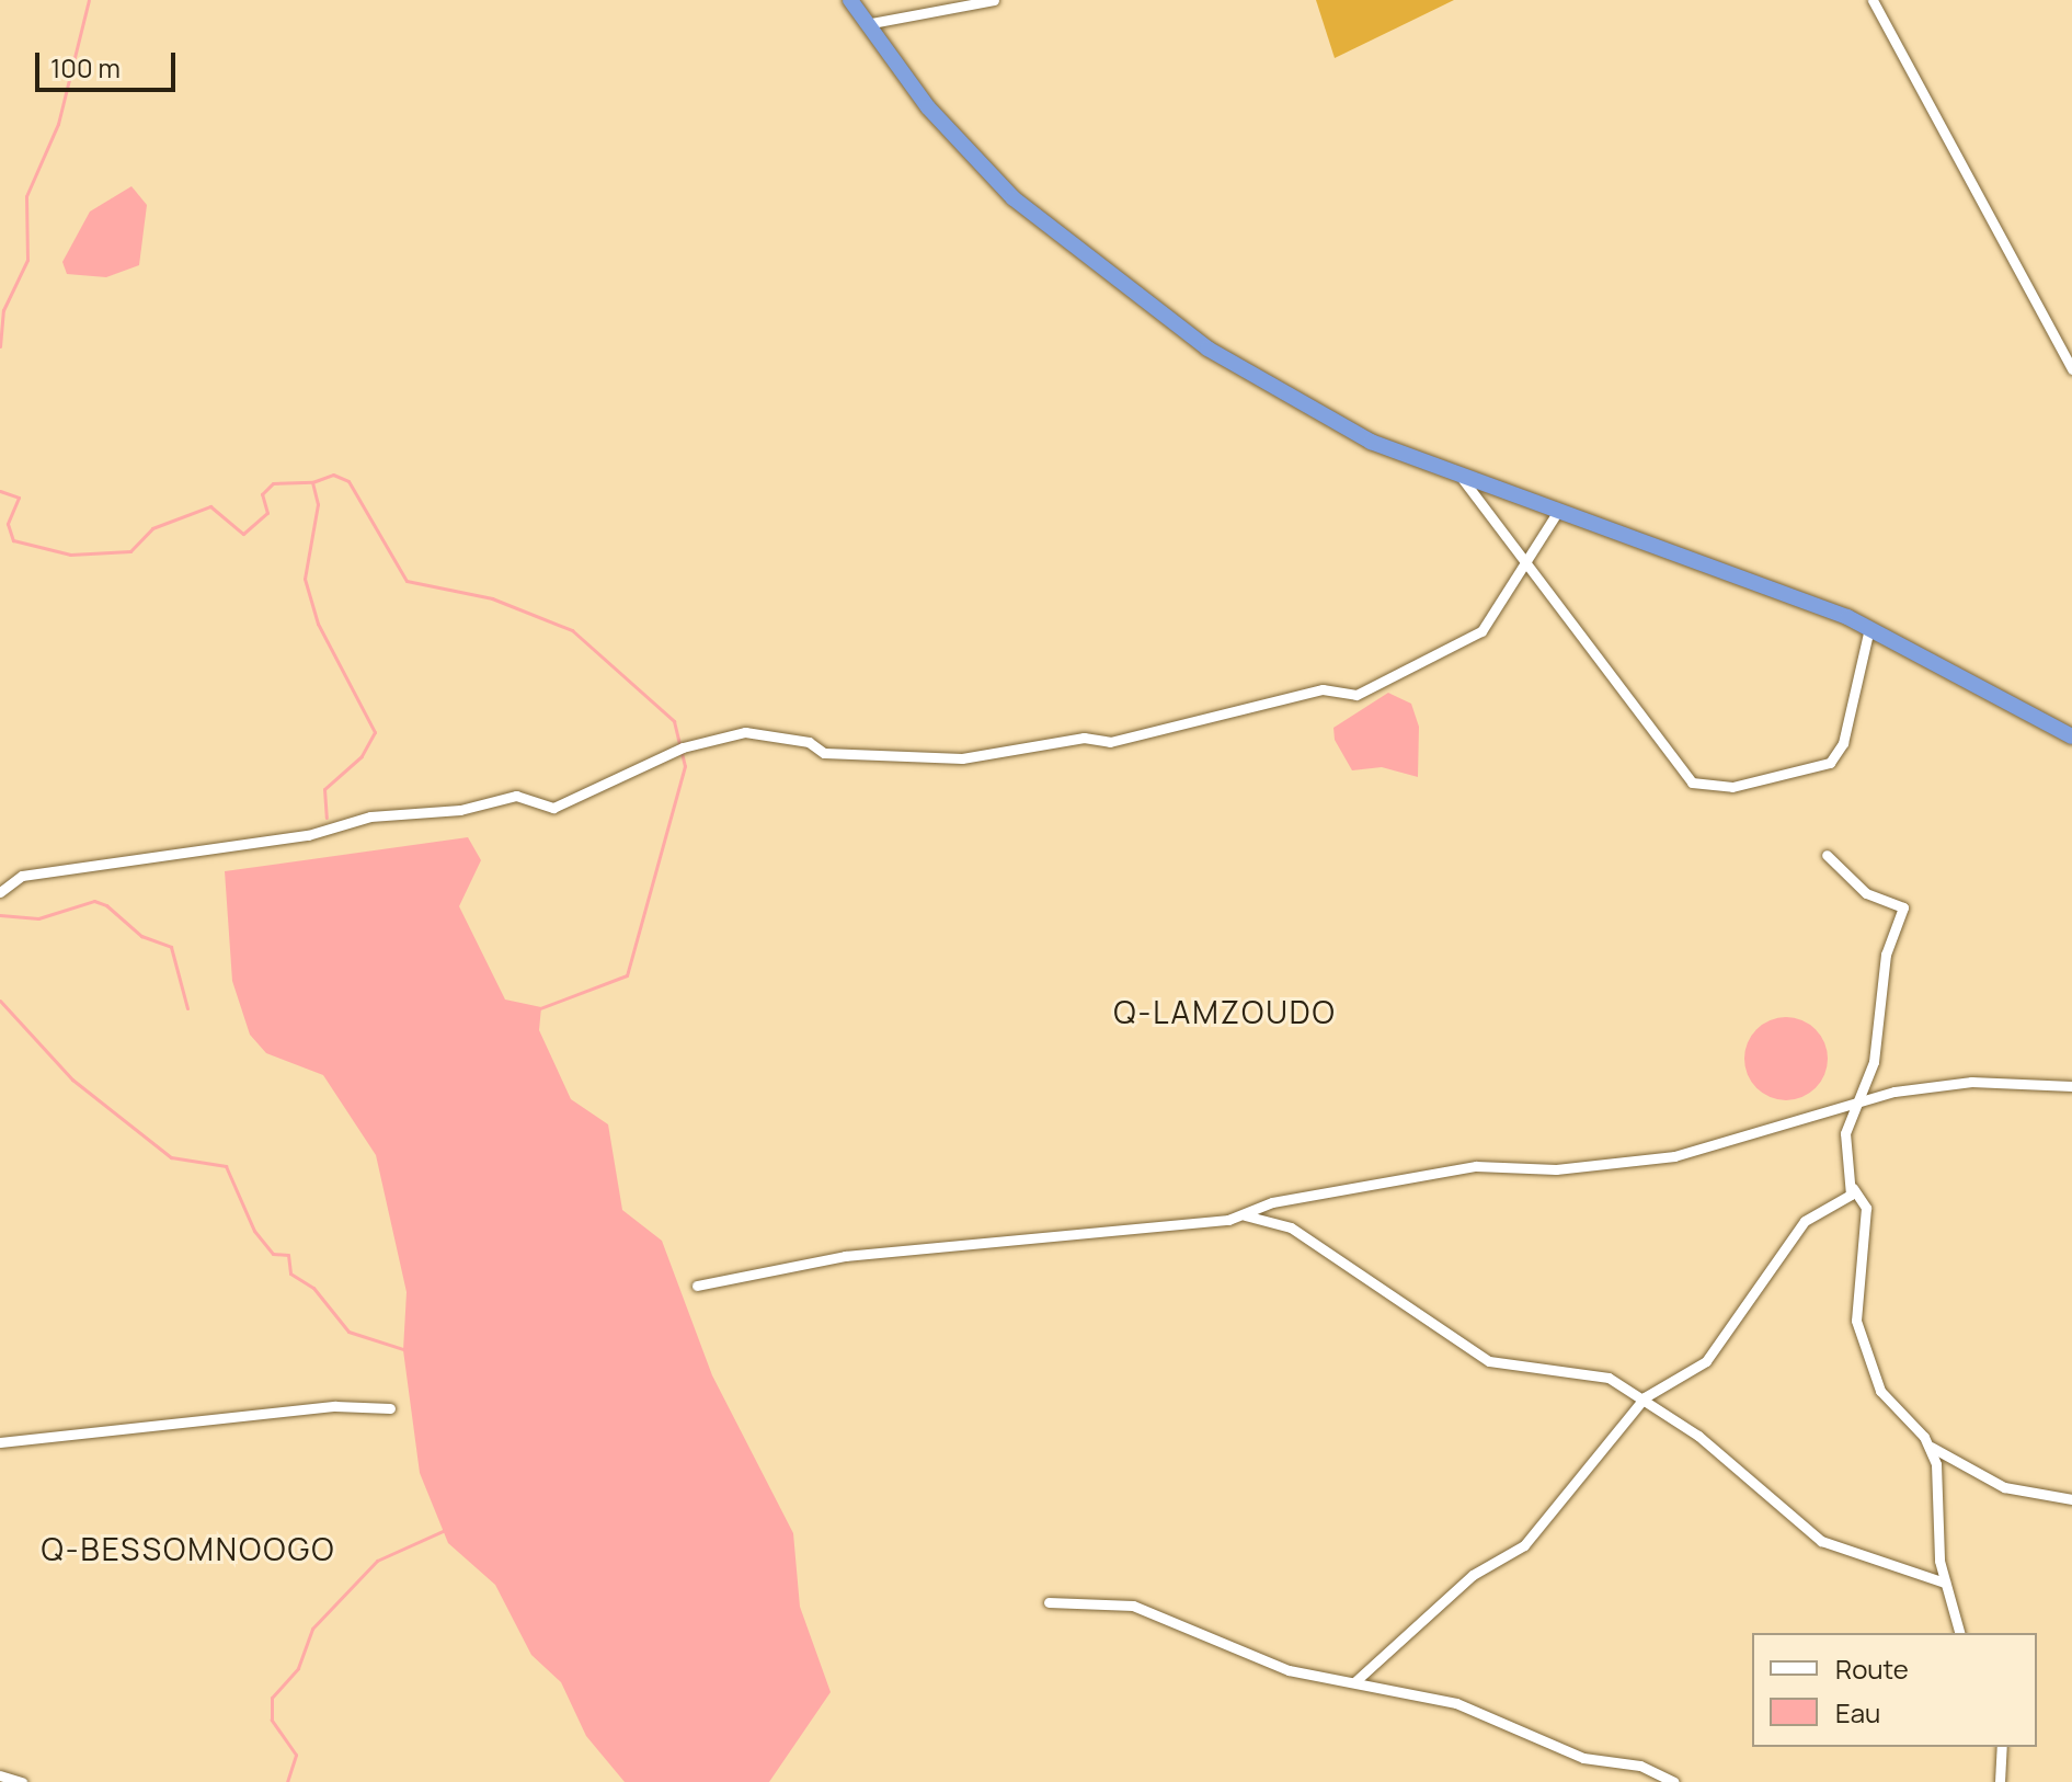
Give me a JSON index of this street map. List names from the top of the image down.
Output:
{
  "districts": ["Q-LAMZOUDO", "Q-BESSOMNOOGO"],
  "legend": ["Route", "Eau"],
  "scale_bar": "100 m"
}
